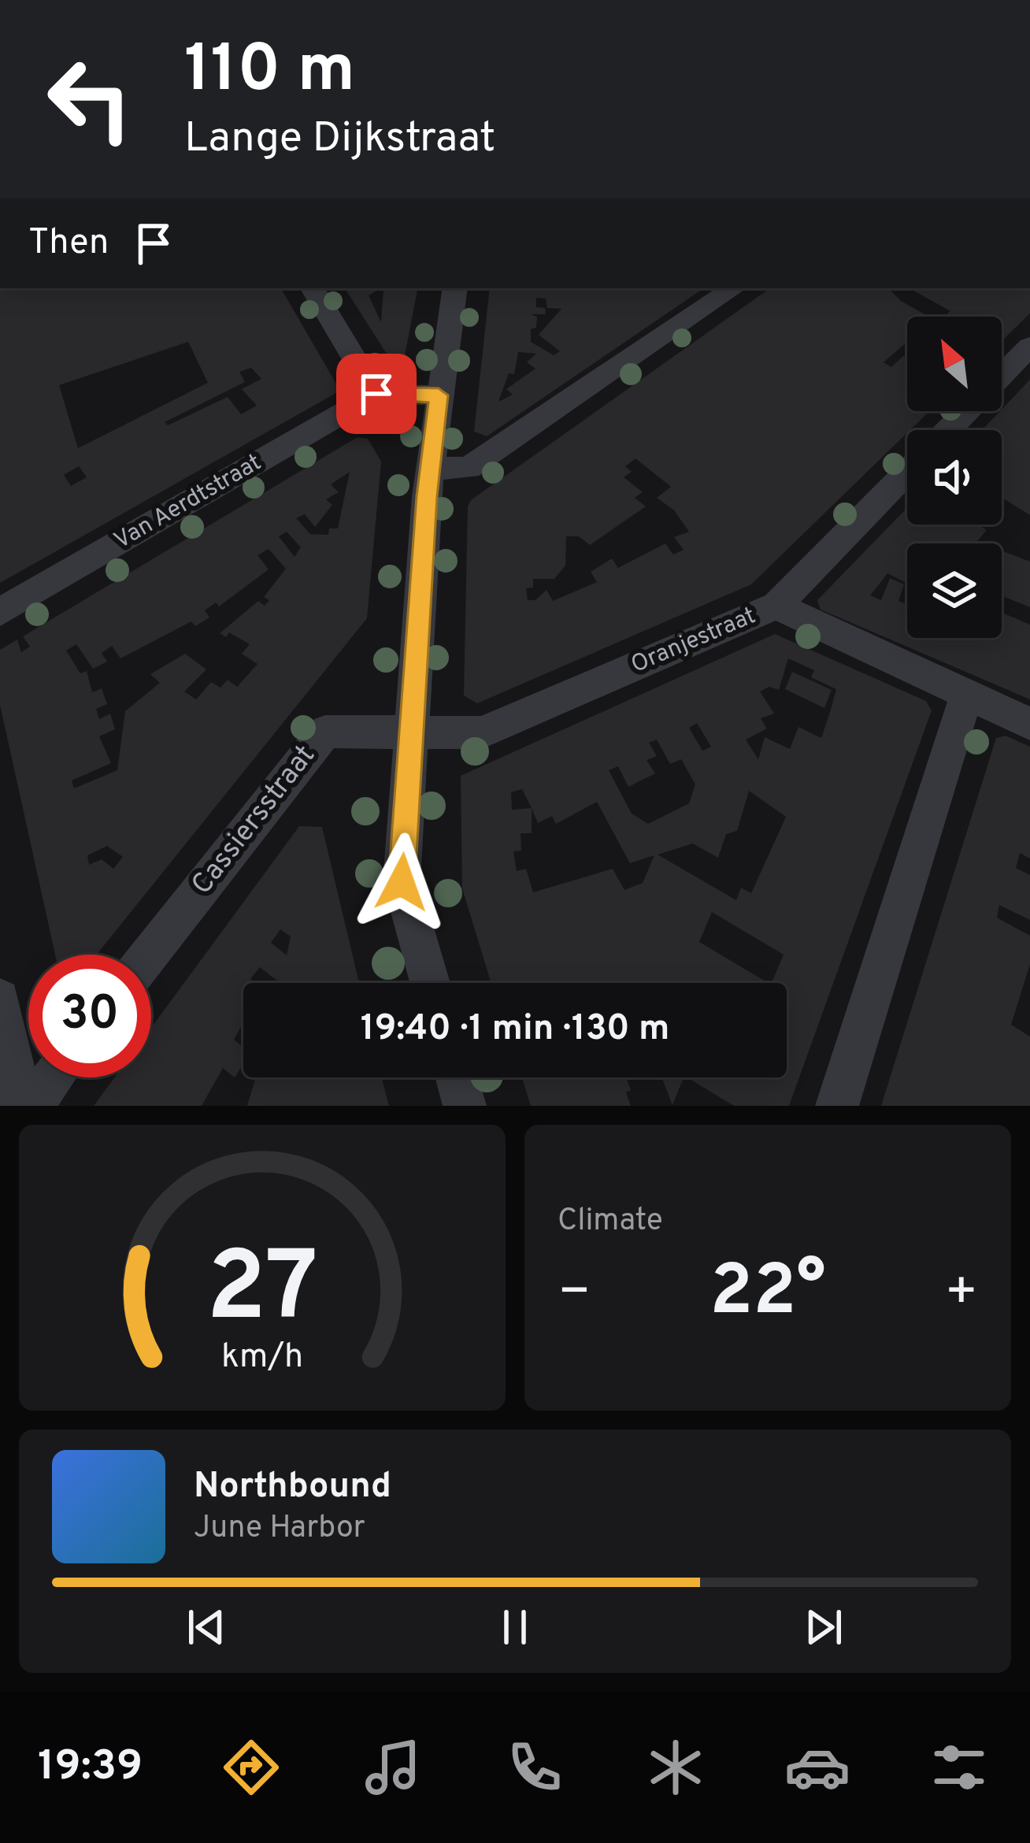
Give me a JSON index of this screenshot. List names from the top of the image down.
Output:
{
  "streets": {
    "street": ["Van Aerdtstraat", "Oranjestraat", "Cassiersstraat"]
  },
  "crossings": [
    ["Oranjestraat", "Cassiersstraat"]
  ],
  "north": "top left",
  "page": {
    "turn": ["110 m", "Lange Dijkstraat"],
    "then": "Then",
    "limit": "30",
    "trip": "19:40 · 1 min · 130 m",
    "tile": "Climate",
    "heat": ["−", "22°", "+"],
    "song": ["Northbound", "June Harbor"],
    "tabs": "19:39",
    "gauge": ["27", "km/h"]
  }
}
